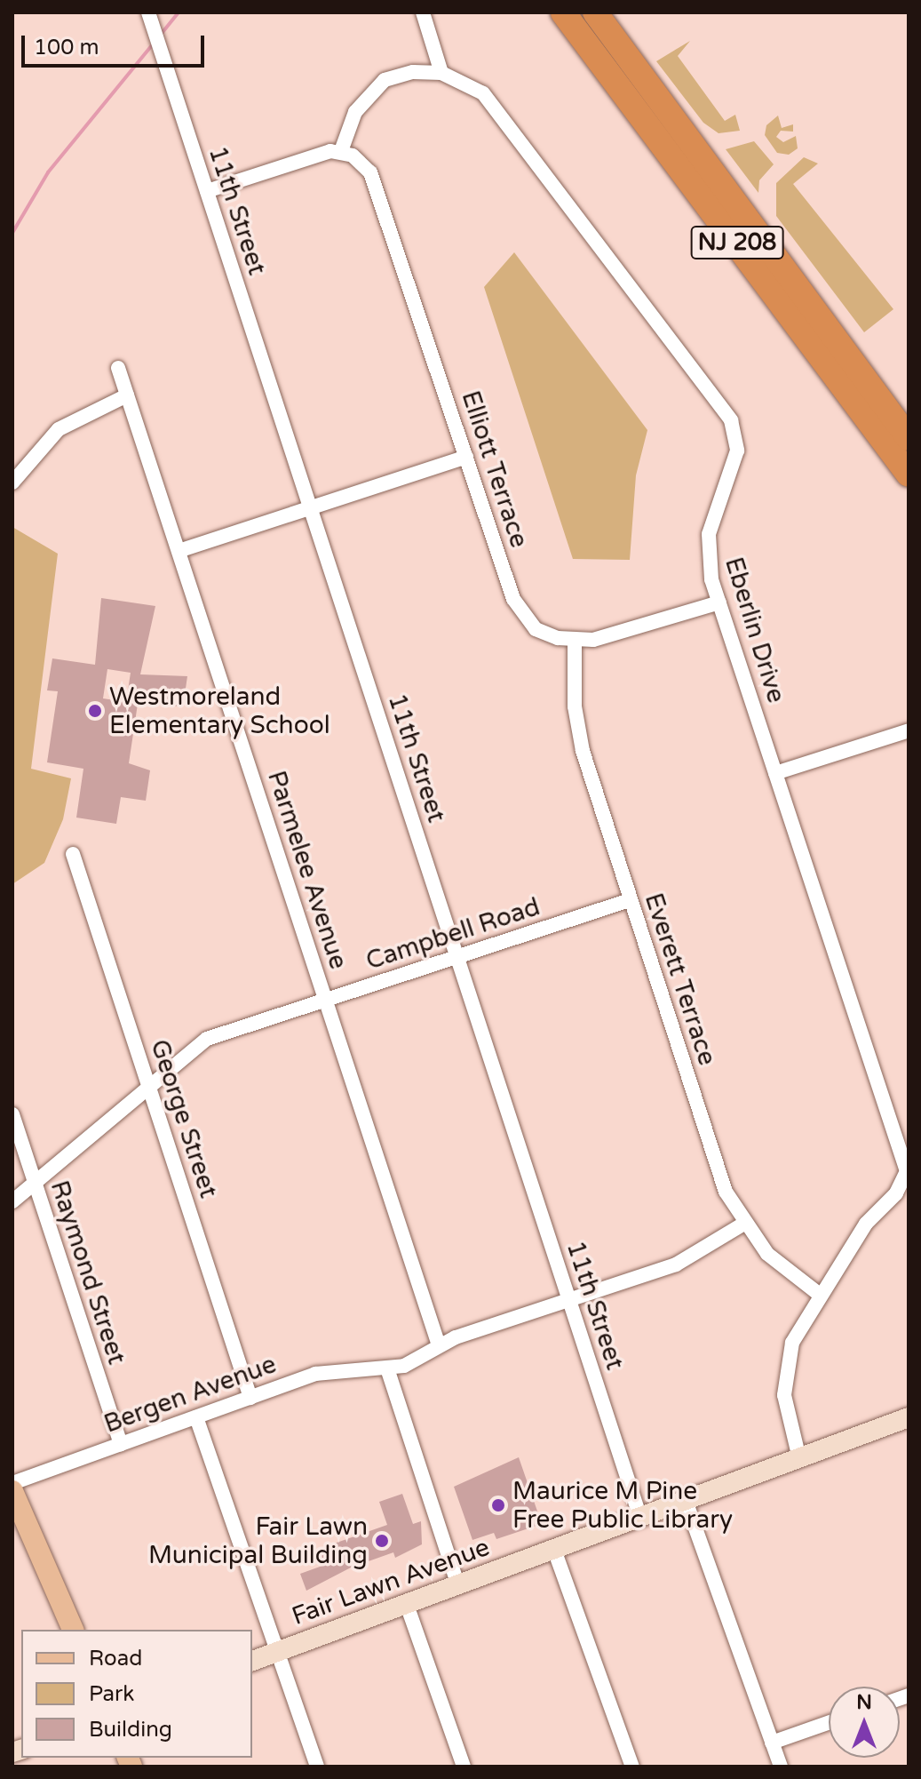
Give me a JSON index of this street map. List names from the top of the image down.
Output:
{
  "streets": {
    "highway": ["NJ 208"],
    "main road": ["Fair Lawn Avenue"],
    "street": [
      "11th Street",
      "Elliott Terrace",
      "Eberlin Drive",
      "Parmelee Avenue",
      "Campbell Road",
      "Everett Terrace",
      "George Street",
      "Raymond Street",
      "Bergen Avenue"
    ]
  },
  "crossings": [
    ["11th Street", "Campbell Road"],
    ["11th Street", "Fair Lawn Avenue"],
    ["Elliott Terrace", "Eberlin Drive"],
    ["Elliott Terrace", "Everett Terrace"],
    ["Eberlin Drive", "Everett Terrace"],
    ["Parmelee Avenue", "Campbell Road"],
    ["Campbell Road", "Everett Terrace"],
    ["Campbell Road", "George Street"],
    ["Campbell Road", "Raymond Street"],
    ["George Street", "Bergen Avenue"],
    ["Raymond Street", "Bergen Avenue"]
  ],
  "places": ["Westmoreland Elementary School", "Maurice M Pine Free Public Library", "Fair Lawn Municipal Building"],
  "legend": ["Road", "Park", "Building"],
  "scale_bar": "100 m",
  "north": "top"
}
